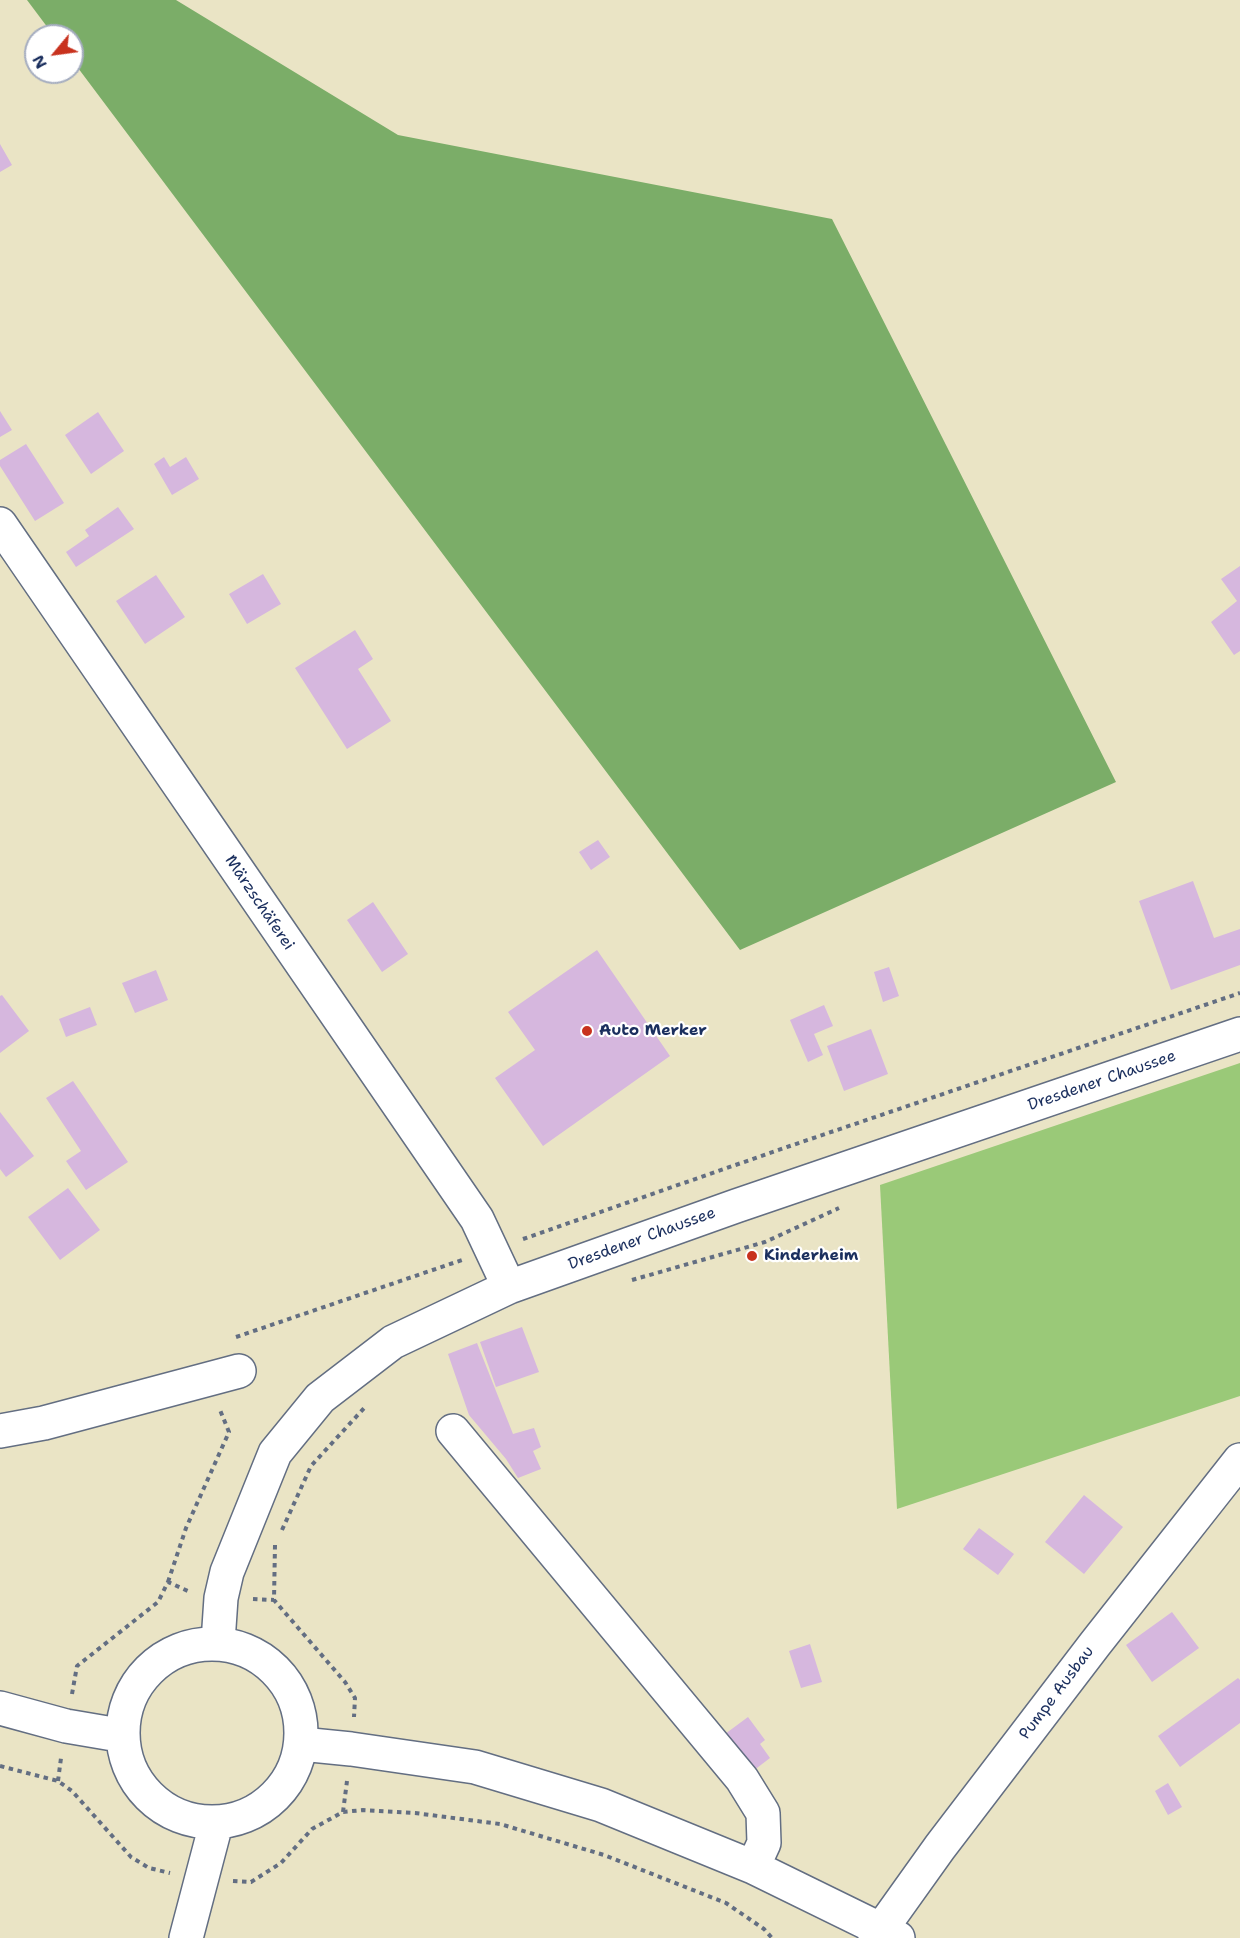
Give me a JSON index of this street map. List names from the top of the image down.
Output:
{
  "streets": {
    "street": ["Märzschäferei", "Dresdener Chaussee", "Pumpe Ausbau"]
  },
  "crossings": [
    ["Märzschäferei", "Dresdener Chaussee"]
  ],
  "places": ["Auto Merker", "Kinderheim"],
  "north": "bottom left"
}
